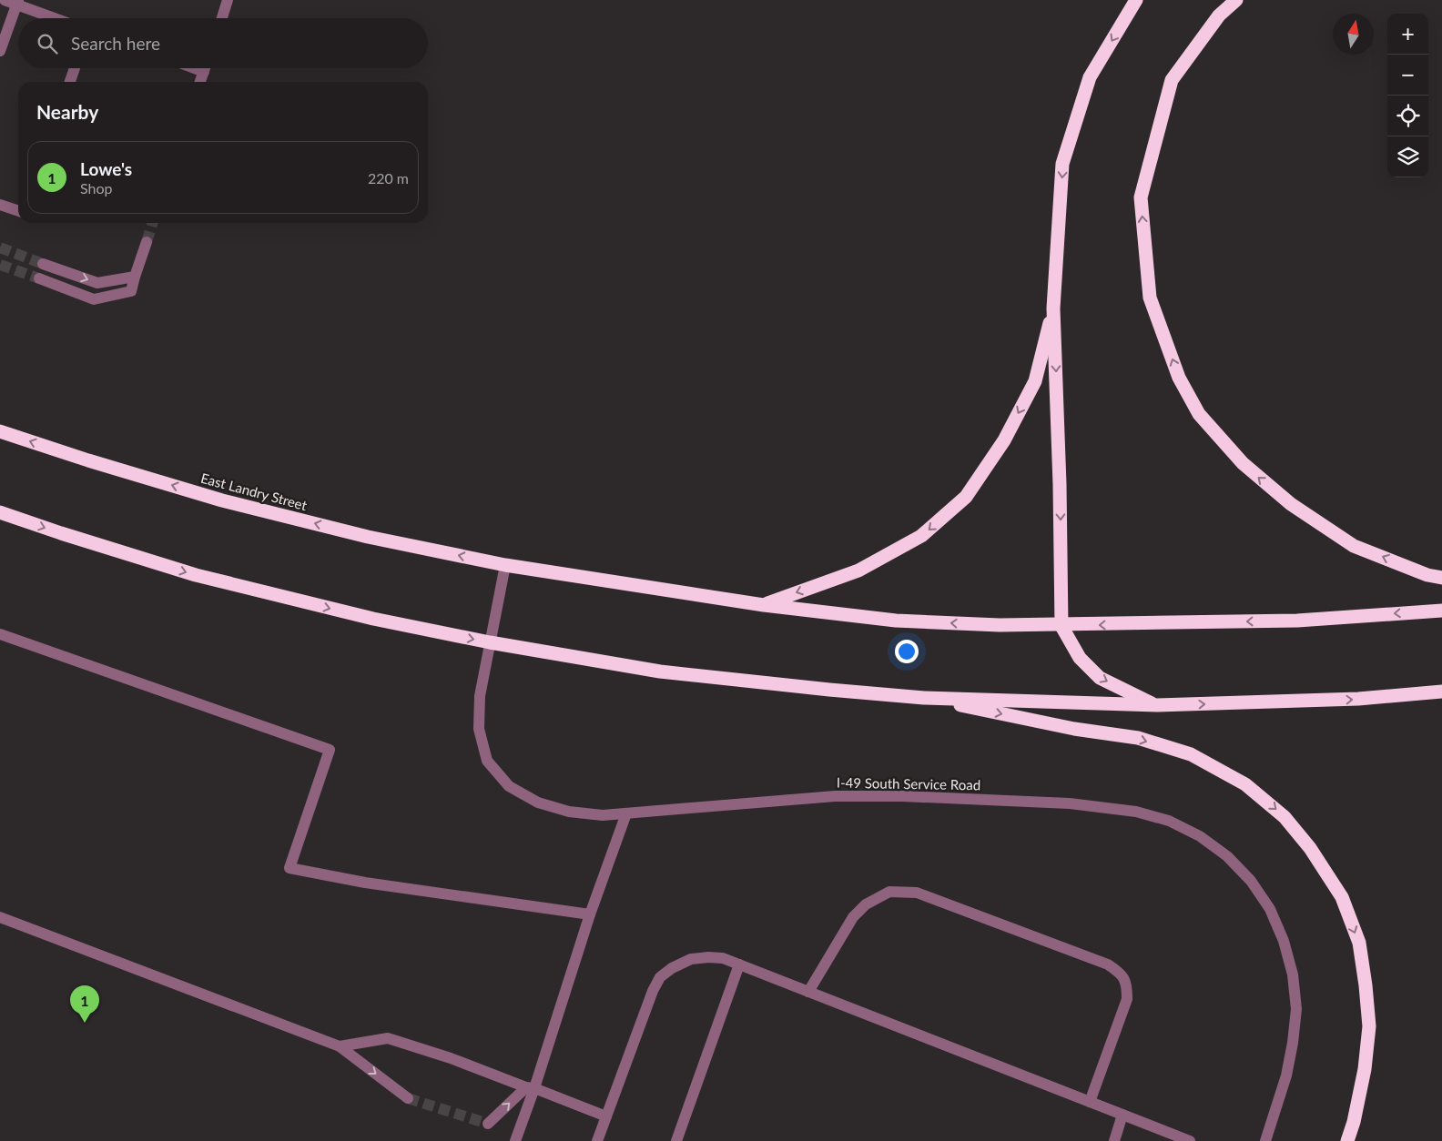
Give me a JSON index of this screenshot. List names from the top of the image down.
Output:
{
  "streets": {
    "highway": ["East Landry Street"],
    "street": ["I-49 South Service Road"]
  },
  "crossings": [
    ["East Landry Street", "I-49 South Service Road"]
  ],
  "north": "top",
  "page": {
    "map_buttons": ["+", "−"],
    "search": "Search here",
    "heading": "Nearby",
    "list": [
      {
        "mark": "1",
        "name": "Lowe's",
        "note": "Shop",
        "value": "220 m"
      }
    ],
    "pins": "1"
  }
}
